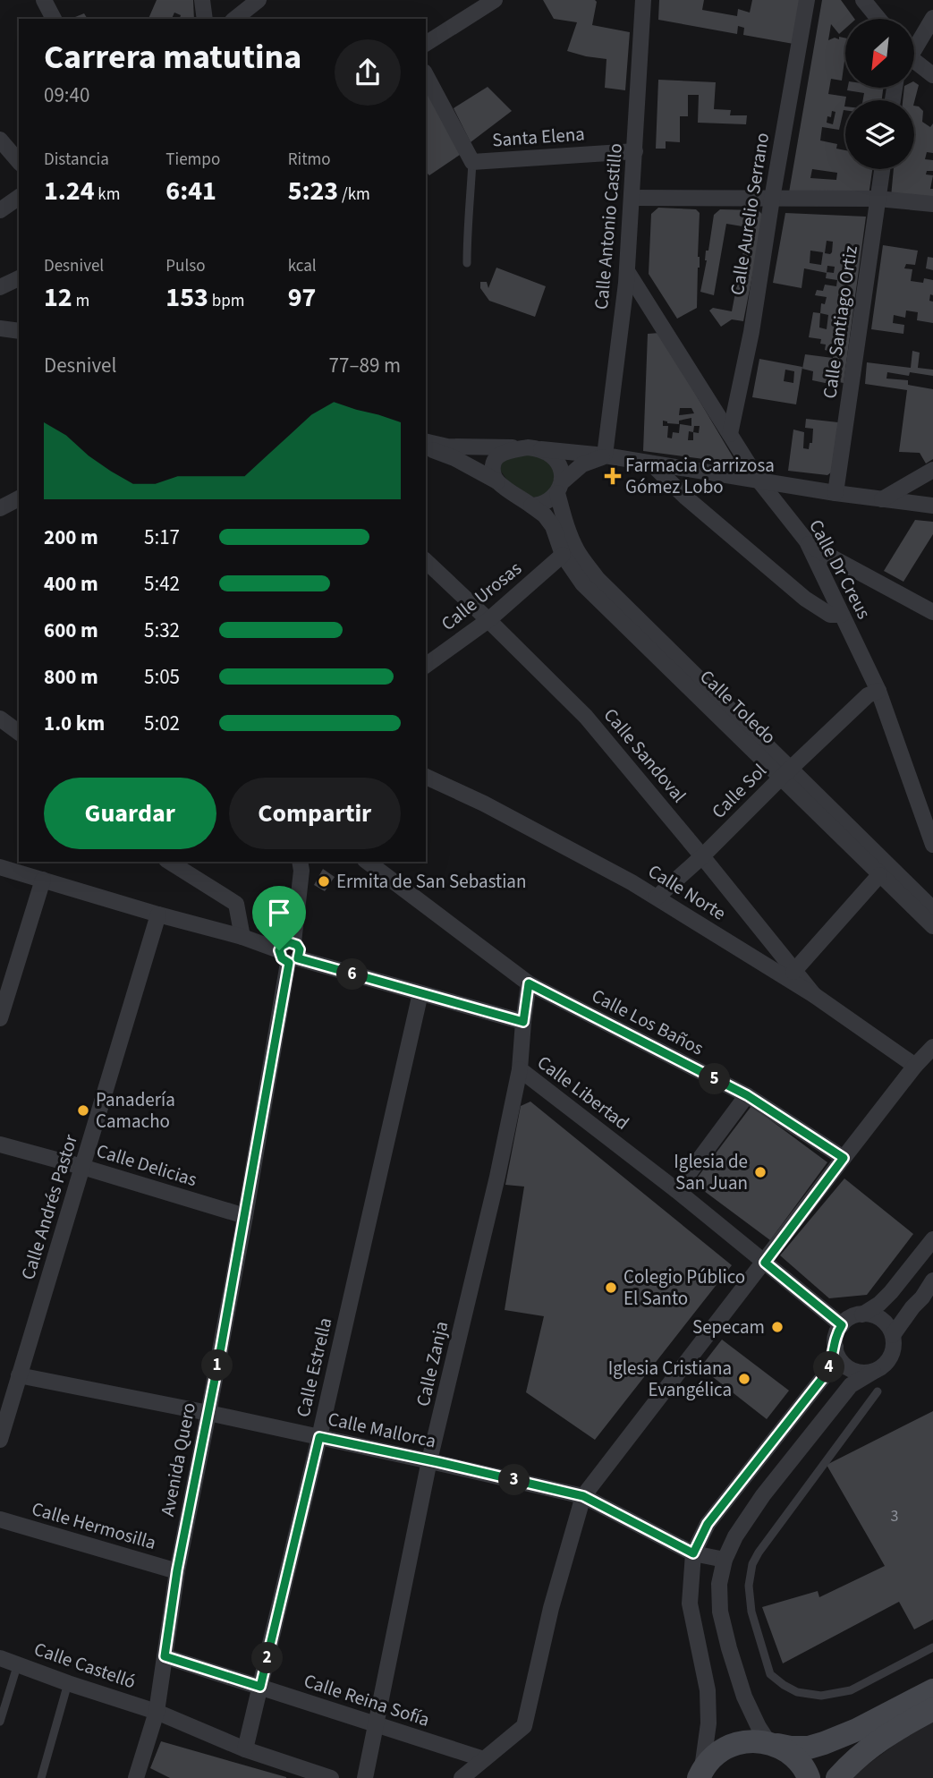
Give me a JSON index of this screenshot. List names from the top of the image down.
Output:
{
  "streets": {
    "street": [
      "Santa Elena",
      "Calle Aurelio Serrano",
      "Calle Antonio Castillo",
      "Calle Santiago Ortiz",
      "Calle Dr Creus",
      "Calle Urosas",
      "Calle Toledo",
      "Calle Sandoval",
      "Calle Sol",
      "Calle Norte",
      "Calle Los Baños",
      "Calle Libertad",
      "Calle Delicias",
      "Calle Andrés Pastor",
      "Calle Zanja",
      "Calle Estrella",
      "Calle Mallorca",
      "Avenida Quero",
      "Calle Hermosilla",
      "Calle Castelló",
      "Calle Reina Sofía"
    ]
  },
  "crossings": [
    ["Santa Elena", "Calle Antonio Castillo"],
    ["Calle Aurelio Serrano", "Calle Dr Creus"],
    ["Calle Antonio Castillo", "Calle Dr Creus"],
    ["Calle Dr Creus", "Calle Sol"],
    ["Calle Urosas", "Calle Toledo"],
    ["Calle Urosas", "Calle Sandoval"],
    ["Calle Toledo", "Calle Sol"],
    ["Calle Sandoval", "Calle Sol"],
    ["Calle Sandoval", "Calle Norte"],
    ["Calle Sol", "Calle Norte"],
    ["Calle Los Baños", "Calle Libertad"],
    ["Calle Libertad", "Calle Zanja"],
    ["Calle Delicias", "Calle Andrés Pastor"],
    ["Calle Delicias", "Avenida Quero"],
    ["Calle Andrés Pastor", "Calle Mallorca"],
    ["Calle Zanja", "Calle Mallorca"],
    ["Calle Zanja", "Calle Reina Sofía"],
    ["Calle Estrella", "Calle Mallorca"],
    ["Calle Estrella", "Calle Castelló"],
    ["Calle Estrella", "Calle Reina Sofía"],
    ["Calle Mallorca", "Avenida Quero"],
    ["Avenida Quero", "Calle Hermosilla"],
    ["Avenida Quero", "Calle Castelló"],
    ["Avenida Quero", "Calle Reina Sofía"]
  ],
  "places": {
    "health": ["Farmacia Carrizosa Gómez Lobo"],
    "other": [
      "Ermita de San Sebastian",
      "Panadería Camacho",
      "Iglesia de San Juan",
      "Colegio Público El Santo",
      "Sepecam",
      "Iglesia Cristiana Evangélica"
    ]
  },
  "house_numbers": ["3"],
  "north": "bottom left",
  "page": {
    "heading": ["Carrera matutina", "09:40"],
    "stats": [
      ["Distancia", "1.24 km"],
      ["Tiempo", "6:41"],
      ["Ritmo", "5:23 /km"],
      ["Desnivel", "12 m"],
      ["Pulso", "153 bpm"],
      ["kcal", "97"]
    ],
    "chart": ["Desnivel", "77–89 m"],
    "list": [
      {
        "name": "200 m",
        "note": "5:17"
      },
      {
        "name": "400 m",
        "note": "5:42"
      },
      {
        "name": "600 m",
        "note": "5:32"
      },
      {
        "name": "800 m",
        "note": "5:05"
      },
      {
        "name": "1.0 km",
        "note": "5:02"
      }
    ],
    "buttons": ["Guardar", "Compartir"],
    "pins": [
      "6",
      "5",
      "1",
      "4",
      "3",
      "2"
    ]
  }
}
